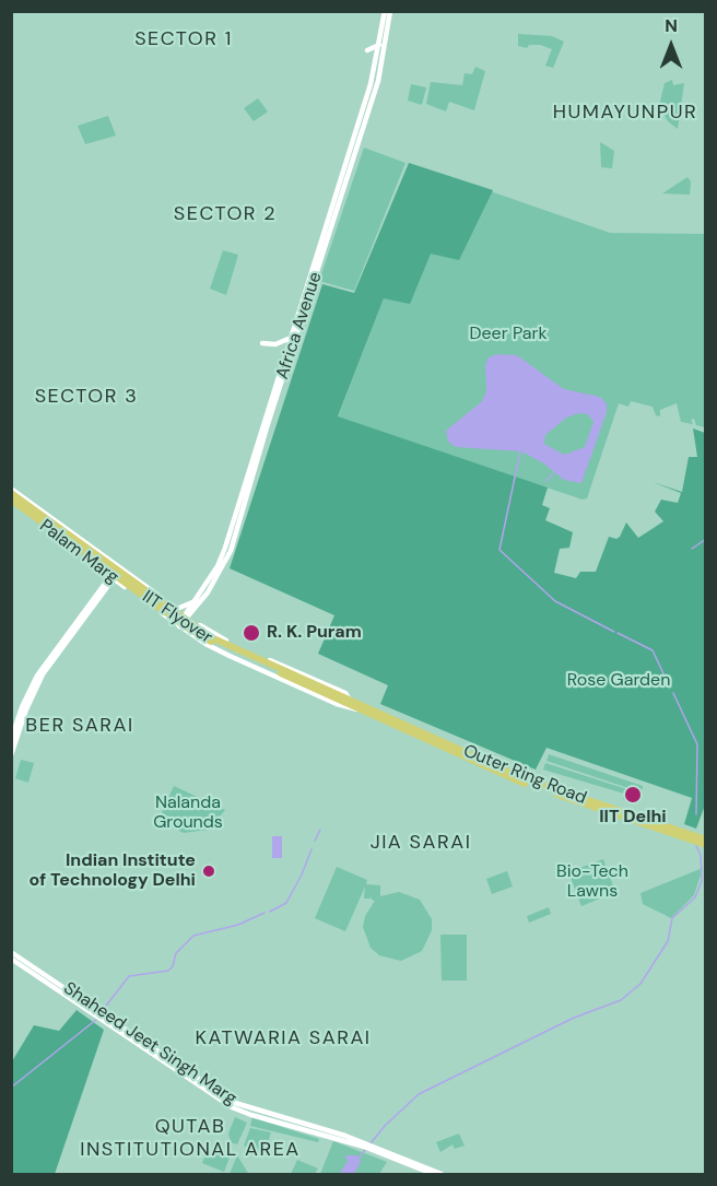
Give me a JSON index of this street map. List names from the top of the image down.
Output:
{
  "streets": {
    "main road": [
      "Africa Avenue",
      "Palam Marg",
      "IIT Flyover",
      "Outer Ring Road",
      "Shaheed Jeet Singh Marg"
    ]
  },
  "crossings": [
    ["Africa Avenue", "Palam Marg"],
    ["Palam Marg", "IIT Flyover"],
    ["Palam Marg", "Outer Ring Road"],
    ["IIT Flyover", "Outer Ring Road"]
  ],
  "districts": [
    "SECTOR 1",
    "HUMAYUNPUR",
    "SECTOR 2",
    "SECTOR 3",
    "BER SARAI",
    "JIA SARAI",
    "KATWARIA SARAI",
    "QUTAB INSTITUTIONAL AREA"
  ],
  "parks": [
    "Deer Park",
    "Rose Garden",
    "Nalanda Grounds",
    "Bio-Tech Lawns"
  ],
  "places": ["R. K. Puram", "IIT Delhi", "Indian Institute of Technology Delhi"],
  "north": "top"
}
